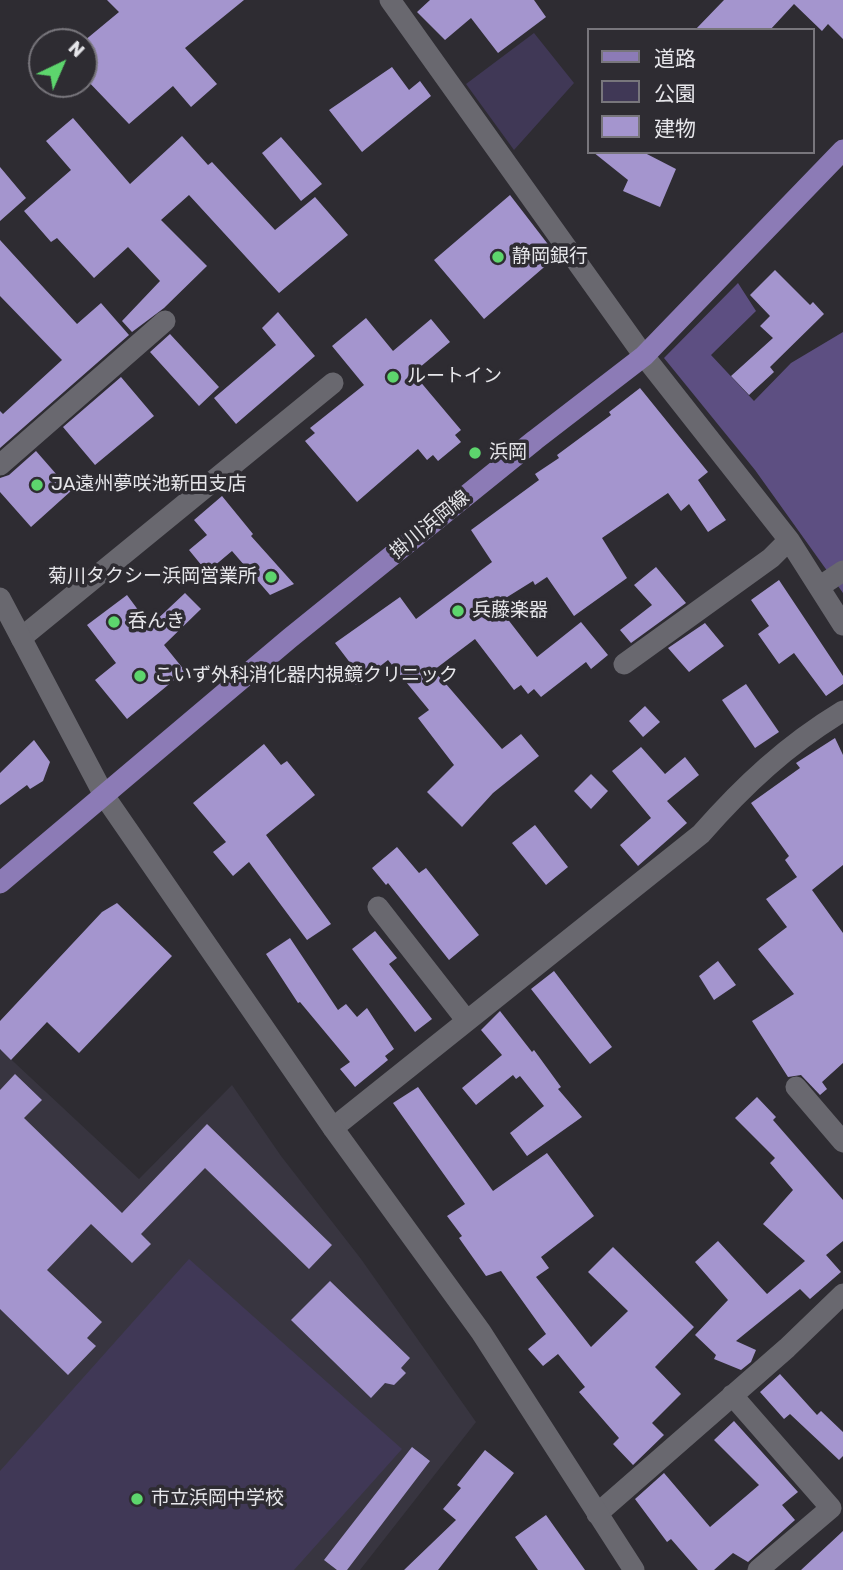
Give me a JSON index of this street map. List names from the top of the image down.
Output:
{
  "streets": {
    "main road": ["掛川浜岡線"]
  },
  "places": [
    "静岡銀行",
    "ルートイン",
    "浜岡",
    "JA遠州夢咲池新田支店",
    "菊川タクシー浜岡営業所",
    "兵藤楽器",
    "呑んき",
    "こいず外科消化器内視鏡クリニック",
    "市立浜岡中学校"
  ],
  "legend": ["道路", "公園", "建物"],
  "north": "top right"
}
